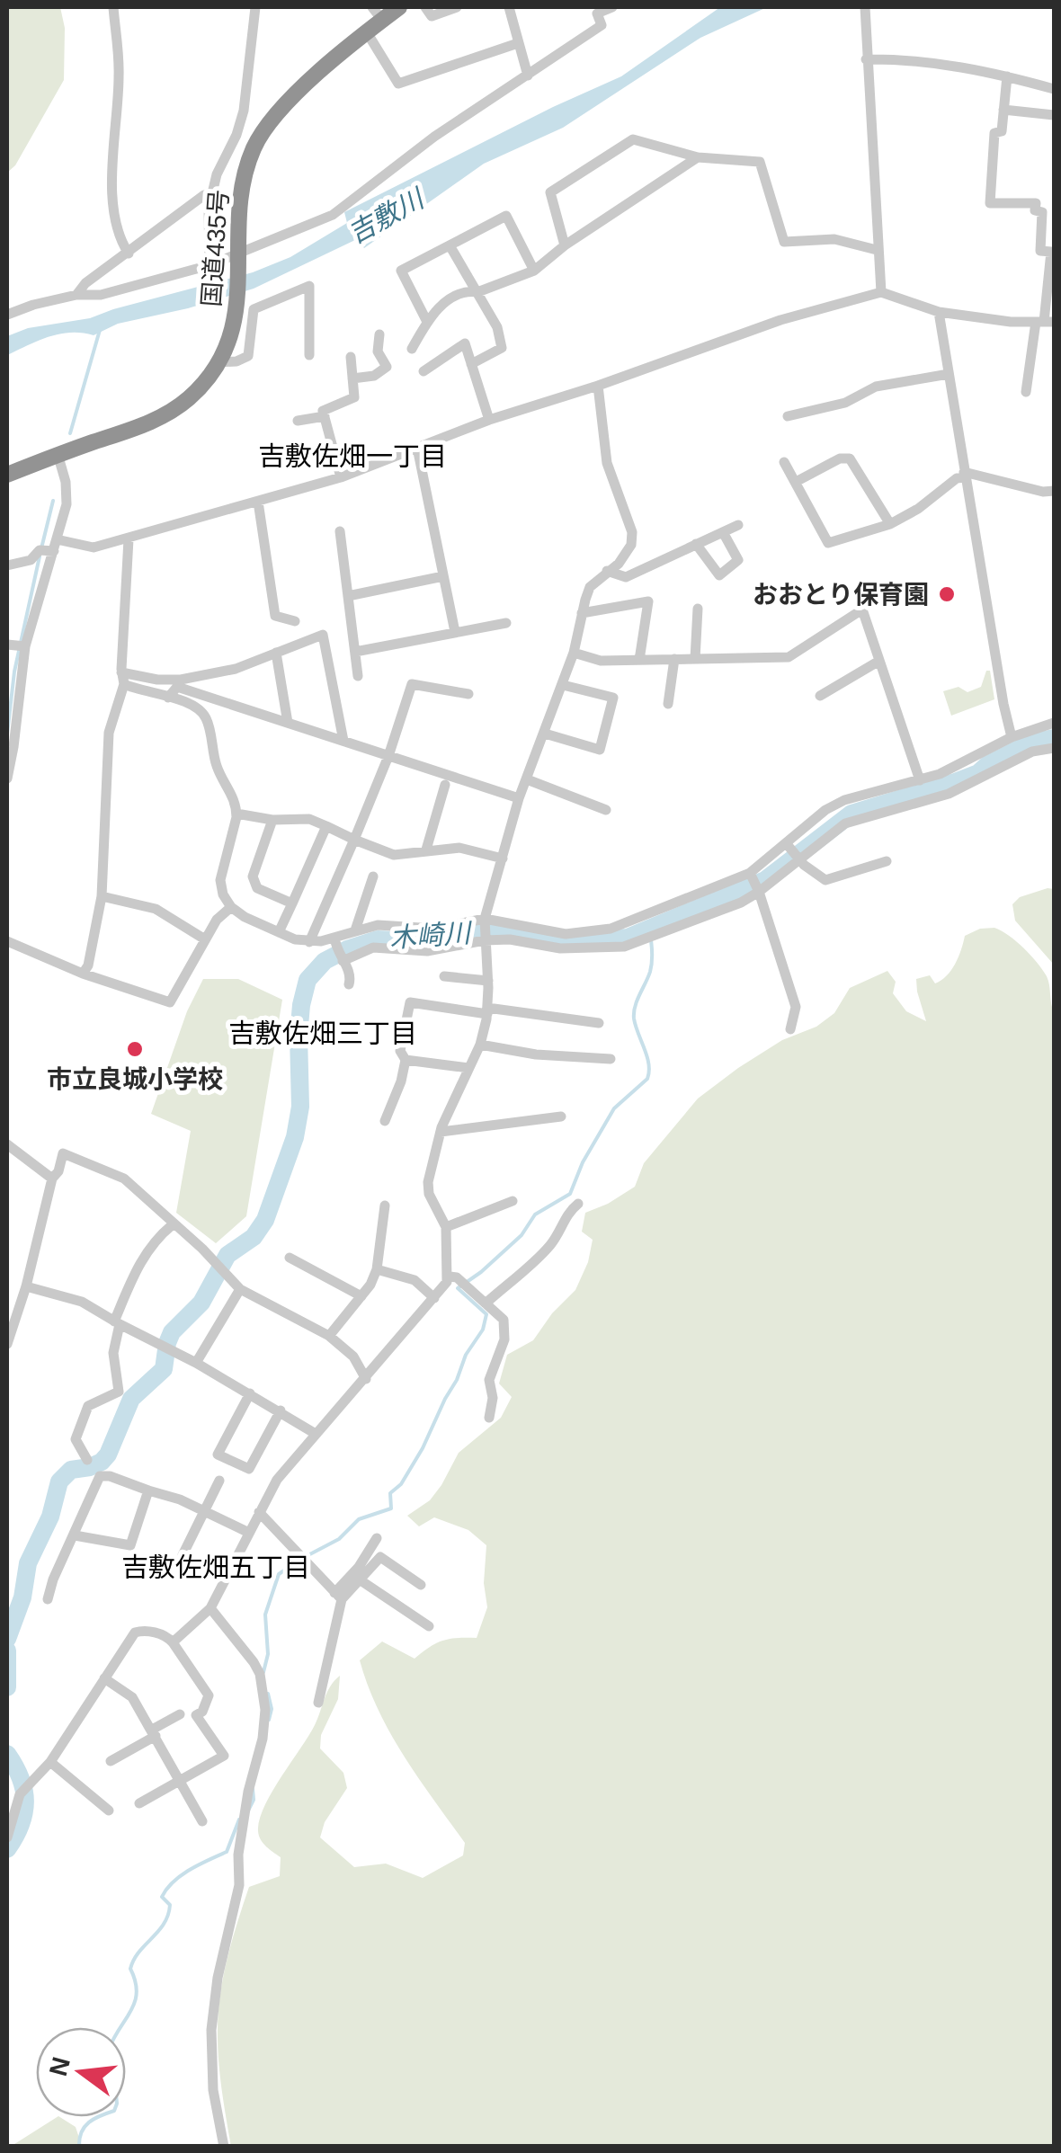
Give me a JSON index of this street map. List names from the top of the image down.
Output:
{
  "streets": {
    "highway": ["国道435号"]
  },
  "districts": ["吉敷佐畑一丁目", "吉敷佐畑三丁目", "吉敷佐畑五丁目"],
  "water": ["吉敷川", "木崎川"],
  "places": ["おおとり保育園", "市立良城小学校"],
  "north": "left"
}
